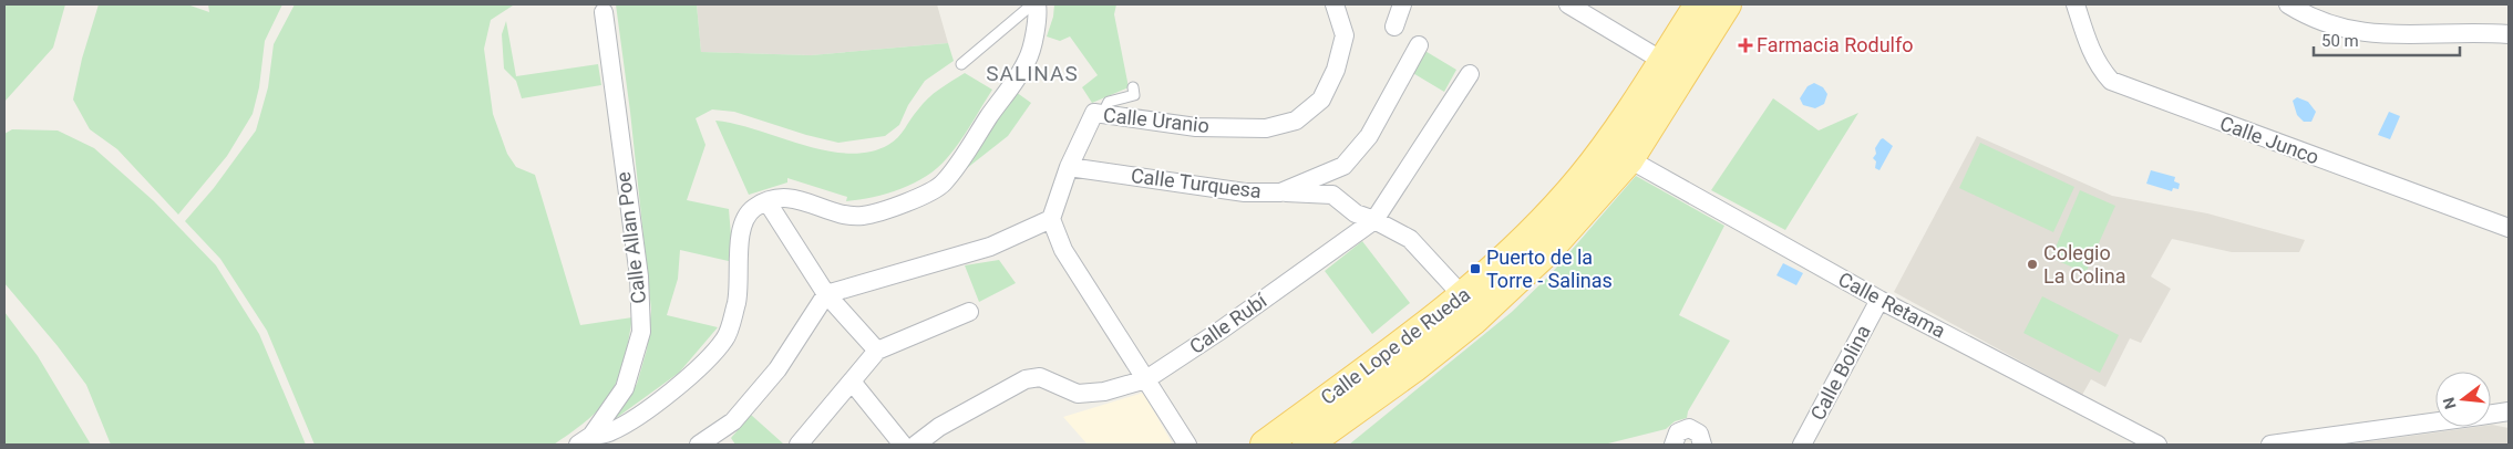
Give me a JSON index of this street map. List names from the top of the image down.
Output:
{
  "streets": {
    "main road": ["Calle Lope de Rueda"],
    "street": [
      "Calle Uranio",
      "Calle Junco",
      "Calle Turquesa",
      "Calle Allan Poe",
      "Calle Retama",
      "Calle Rubí",
      "Calle Bolina"
    ]
  },
  "crossings": [
    ["Calle Uranio", "Calle Turquesa"],
    ["Calle Retama", "Calle Lope de Rueda"],
    ["Calle Retama", "Calle Bolina"]
  ],
  "districts": ["SALINAS"],
  "places": {
    "health": ["Farmacia Rodulfo"],
    "other": ["Colegio La Colina"],
    "transit": ["Puerto de la Torre - Salinas"]
  },
  "scale_bar": "50 m",
  "north": "left"
}
